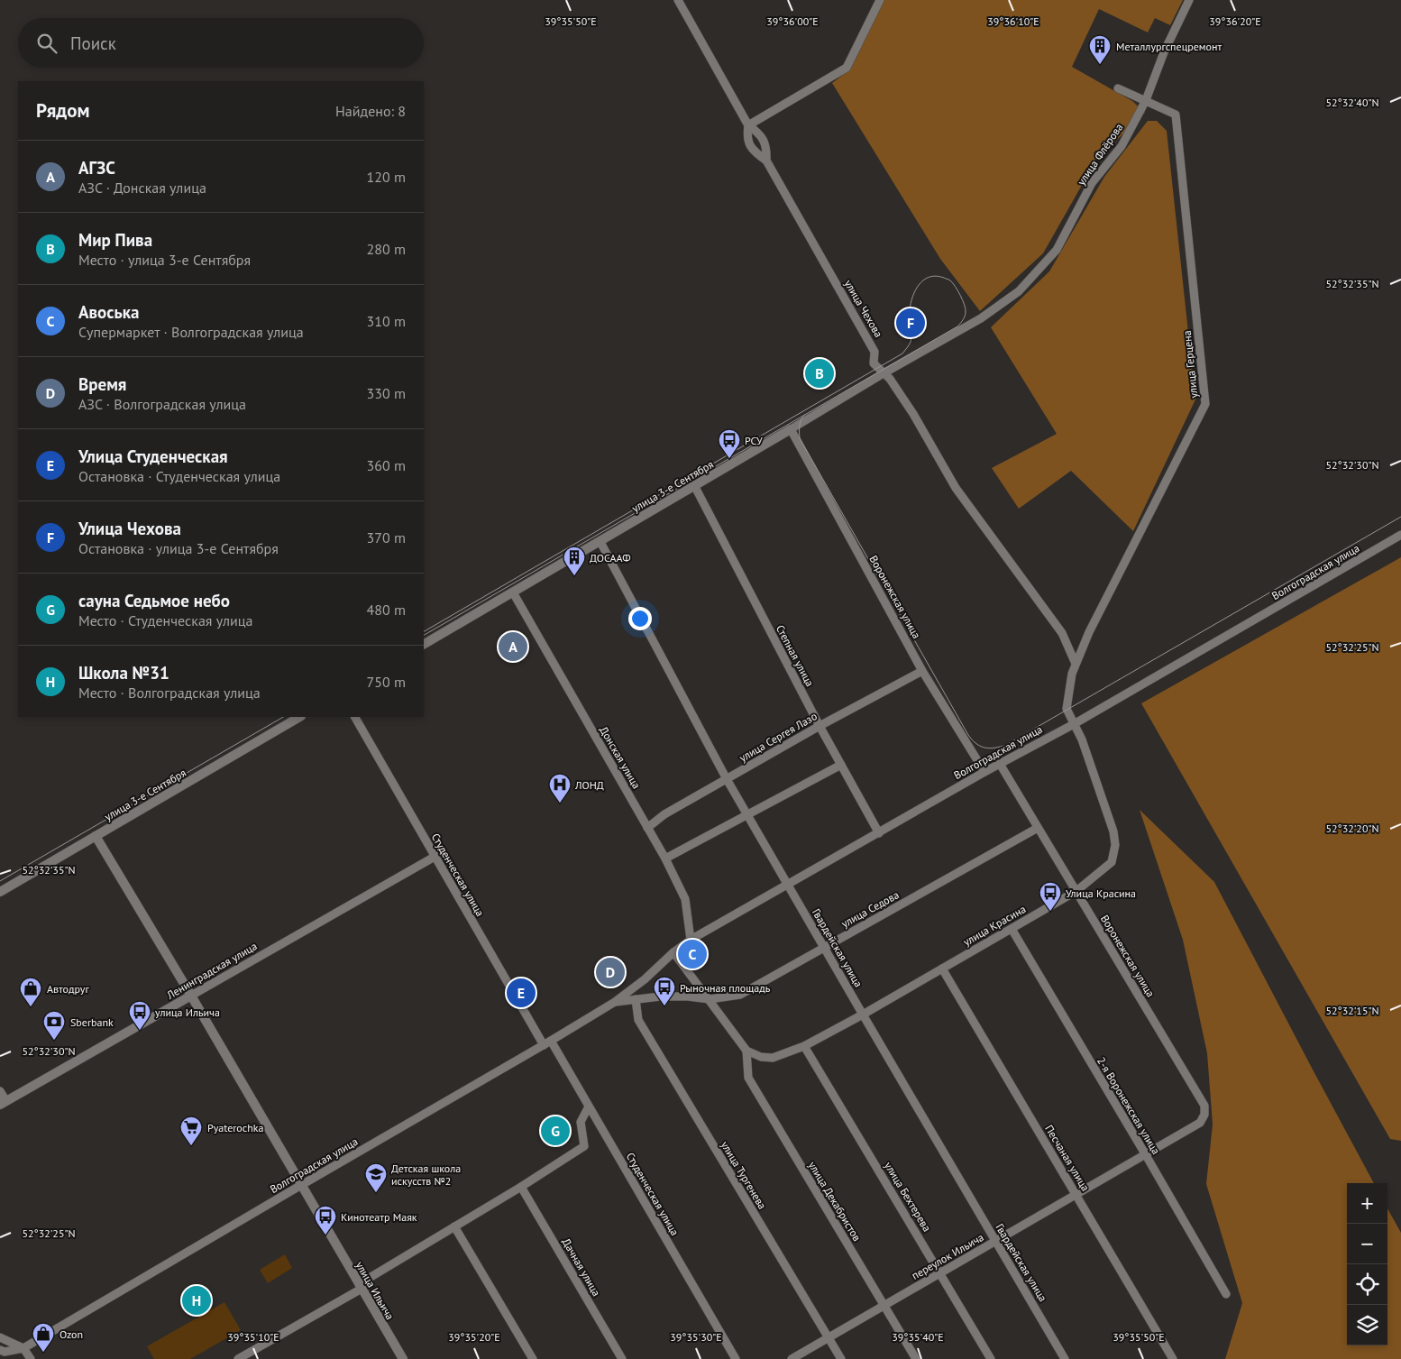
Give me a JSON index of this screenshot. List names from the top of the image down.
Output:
{
  "streets": {
    "street": [
      "улица Флёрова",
      "улица Чехова",
      "улица Герцена",
      "улица 3-е Сентября",
      "Волгоградская улица",
      "Воронежская улица",
      "Степная улица",
      "улица Сергея Лазо",
      "Донская улица",
      "Студенческая улица",
      "улица Седова",
      "улица Красина",
      "Гвардейская улица",
      "Ленинградская улица",
      "2-я Воронежская улица",
      "Песчаная улица",
      "улица Тургенева",
      "улица Бехтерева",
      "улица Декабристов",
      "переулок Ильича",
      "Дачная улица",
      "улица Ильича"
    ]
  },
  "crossings": [
    ["улица Флёрова", "улица Герцена"],
    ["улица Флёрова", "улица 3-е Сентября"],
    ["улица Чехова", "улица Герцена"],
    ["улица Чехова", "улица 3-е Сентября"],
    ["улица Герцена", "Волгоградская улица"],
    ["улица Герцена", "улица Красина"],
    ["улица 3-е Сентября", "Воронежская улица"],
    ["улица 3-е Сентября", "Степная улица"],
    ["улица 3-е Сентября", "Донская улица"],
    ["улица 3-е Сентября", "Гвардейская улица"],
    ["улица 3-е Сентября", "улица Ильича"],
    ["Волгоградская улица", "Воронежская улица"],
    ["Волгоградская улица", "Степная улица"],
    ["Волгоградская улица", "Донская улица"],
    ["Волгоградская улица", "Студенческая улица"],
    ["Волгоградская улица", "улица Седова"],
    ["Волгоградская улица", "улица Красина"],
    ["Волгоградская улица", "Гвардейская улица"],
    ["Волгоградская улица", "улица Тургенева"],
    ["Волгоградская улица", "улица Ильича"],
    ["Воронежская улица", "улица Сергея Лазо"],
    ["Воронежская улица", "улица Седова"],
    ["Воронежская улица", "улица Красина"],
    ["Воронежская улица", "переулок Ильича"],
    ["Степная улица", "улица Сергея Лазо"],
    ["улица Сергея Лазо", "Донская улица"],
    ["улица Сергея Лазо", "Гвардейская улица"],
    ["Студенческая улица", "Ленинградская улица"],
    ["улица Седова", "Гвардейская улица"],
    ["улица Красина", "Гвардейская улица"],
    ["улица Красина", "2-я Воронежская улица"],
    ["улица Красина", "Песчаная улица"],
    ["улица Красина", "улица Бехтерева"],
    ["улица Красина", "улица Декабристов"],
    ["Гвардейская улица", "переулок Ильича"],
    ["Ленинградская улица", "улица Ильича"],
    ["2-я Воронежская улица", "переулок Ильича"],
    ["Песчаная улица", "переулок Ильича"],
    ["улица Тургенева", "переулок Ильича"],
    ["улица Бехтерева", "переулок Ильича"],
    ["улица Декабристов", "переулок Ильича"]
  ],
  "places": {
    "building": ["Металлургспецремонт", "ДОСААФ"],
    "bus stop": [
      "РСУ",
      "Улица Красина",
      "Рыночная площадь",
      "улица Ильича",
      "Кинотеатр Маяк"
    ],
    "hospital": ["ЛОНД"],
    "shop": ["Автодруг", "Ozon"],
    "bank": ["Sberbank"],
    "supermarket": ["Pyaterochka"],
    "school or university": ["Детская школа искусств №2"]
  },
  "page": {
    "search": "Поиск",
    "heading": ["Рядом", "Найдено: 8"],
    "list": [
      {
        "mark": "A",
        "name": "АГЗС",
        "note": "АЗС · Донская улица",
        "value": "120 m"
      },
      {
        "mark": "B",
        "name": "Мир Пива",
        "note": "Место · улица 3-е Сентября",
        "value": "280 m"
      },
      {
        "mark": "C",
        "name": "Авоська",
        "note": "Супермаркет · Волгоградская улица",
        "value": "310 m"
      },
      {
        "mark": "D",
        "name": "Время",
        "note": "АЗС · Волгоградская улица",
        "value": "330 m"
      },
      {
        "mark": "E",
        "name": "Улица Студенческая",
        "note": "Остановка · Студенческая улица",
        "value": "360 m"
      },
      {
        "mark": "F",
        "name": "Улица Чехова",
        "note": "Остановка · улица 3-е Сентября",
        "value": "370 m"
      },
      {
        "mark": "G",
        "name": "сауна Седьмое небо",
        "note": "Место · Студенческая улица",
        "value": "480 m"
      },
      {
        "mark": "H",
        "name": "Школа №31",
        "note": "Место · Волгоградская улица",
        "value": "750 m"
      }
    ],
    "pins": [
      "F",
      "B",
      "A",
      "C",
      "D",
      "E",
      "G",
      "H"
    ],
    "map_buttons": ["+", "−"]
  },
  "coordinates": [
    "39°35'50\"E",
    "39°36'00\"E",
    "39°36'10\"E",
    "39°36'20\"E",
    "52°32'40\"N",
    "52°32'35\"N",
    "52°32'30\"N",
    "52°32'25\"N",
    "52°32'20\"N",
    "52°32'15\"N",
    "39°35'10\"E",
    "39°35'20\"E",
    "39°35'30\"E",
    "39°35'40\"E"
  ]
}
